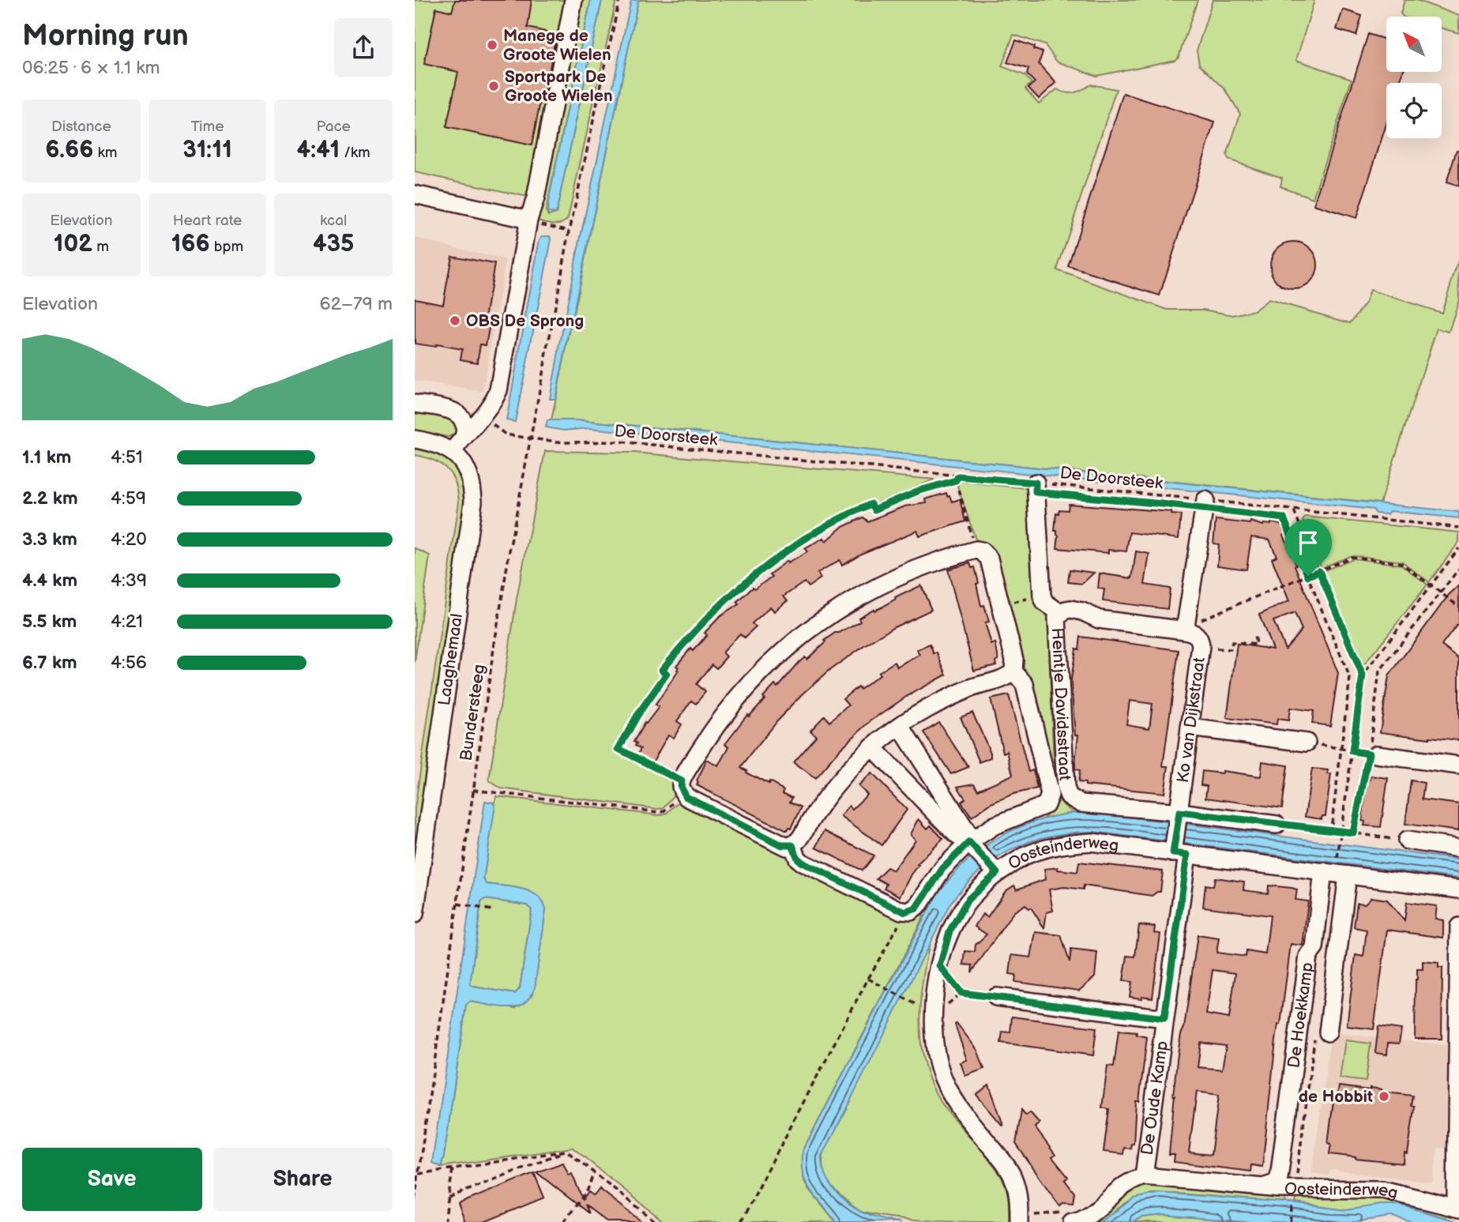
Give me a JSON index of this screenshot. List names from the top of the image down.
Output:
{
  "streets": {
    "street": [
      "Laaghemaal",
      "Heintje Davidsstraat",
      "Ko van Dijkstraat",
      "Oosteinderweg",
      "De Hoekkamp",
      "De Oude Kamp"
    ],
    "path": ["De Doorsteek", "Bundersteeg"]
  },
  "crossings": [
    ["De Doorsteek", "Bundersteeg"],
    ["Heintje Davidsstraat", "Ko van Dijkstraat"],
    ["Ko van Dijkstraat", "Oosteinderweg"],
    ["Ko van Dijkstraat", "De Oude Kamp"],
    ["Oosteinderweg", "De Hoekkamp"],
    ["Oosteinderweg", "De Oude Kamp"]
  ],
  "places": [
    "Manege de Groote Wielen",
    "Sportpark De Groote Wielen",
    "OBS De Sprong",
    "de Hobbit"
  ],
  "north": "top left",
  "page": {
    "heading": ["Morning run", "06:25 · 6 × 1.1 km"],
    "stats": [
      ["Distance", "6.66 km"],
      ["Time", "31:11"],
      ["Pace", "4:41 /km"],
      ["Elevation", "102 m"],
      ["Heart rate", "166 bpm"],
      ["kcal", "435"]
    ],
    "chart": ["Elevation", "62–79 m"],
    "list": [
      {
        "name": "1.1 km",
        "note": "4:51"
      },
      {
        "name": "2.2 km",
        "note": "4:59"
      },
      {
        "name": "3.3 km",
        "note": "4:20"
      },
      {
        "name": "4.4 km",
        "note": "4:39"
      },
      {
        "name": "5.5 km",
        "note": "4:21"
      },
      {
        "name": "6.7 km",
        "note": "4:56"
      }
    ],
    "buttons": ["Save", "Share"]
  }
}
